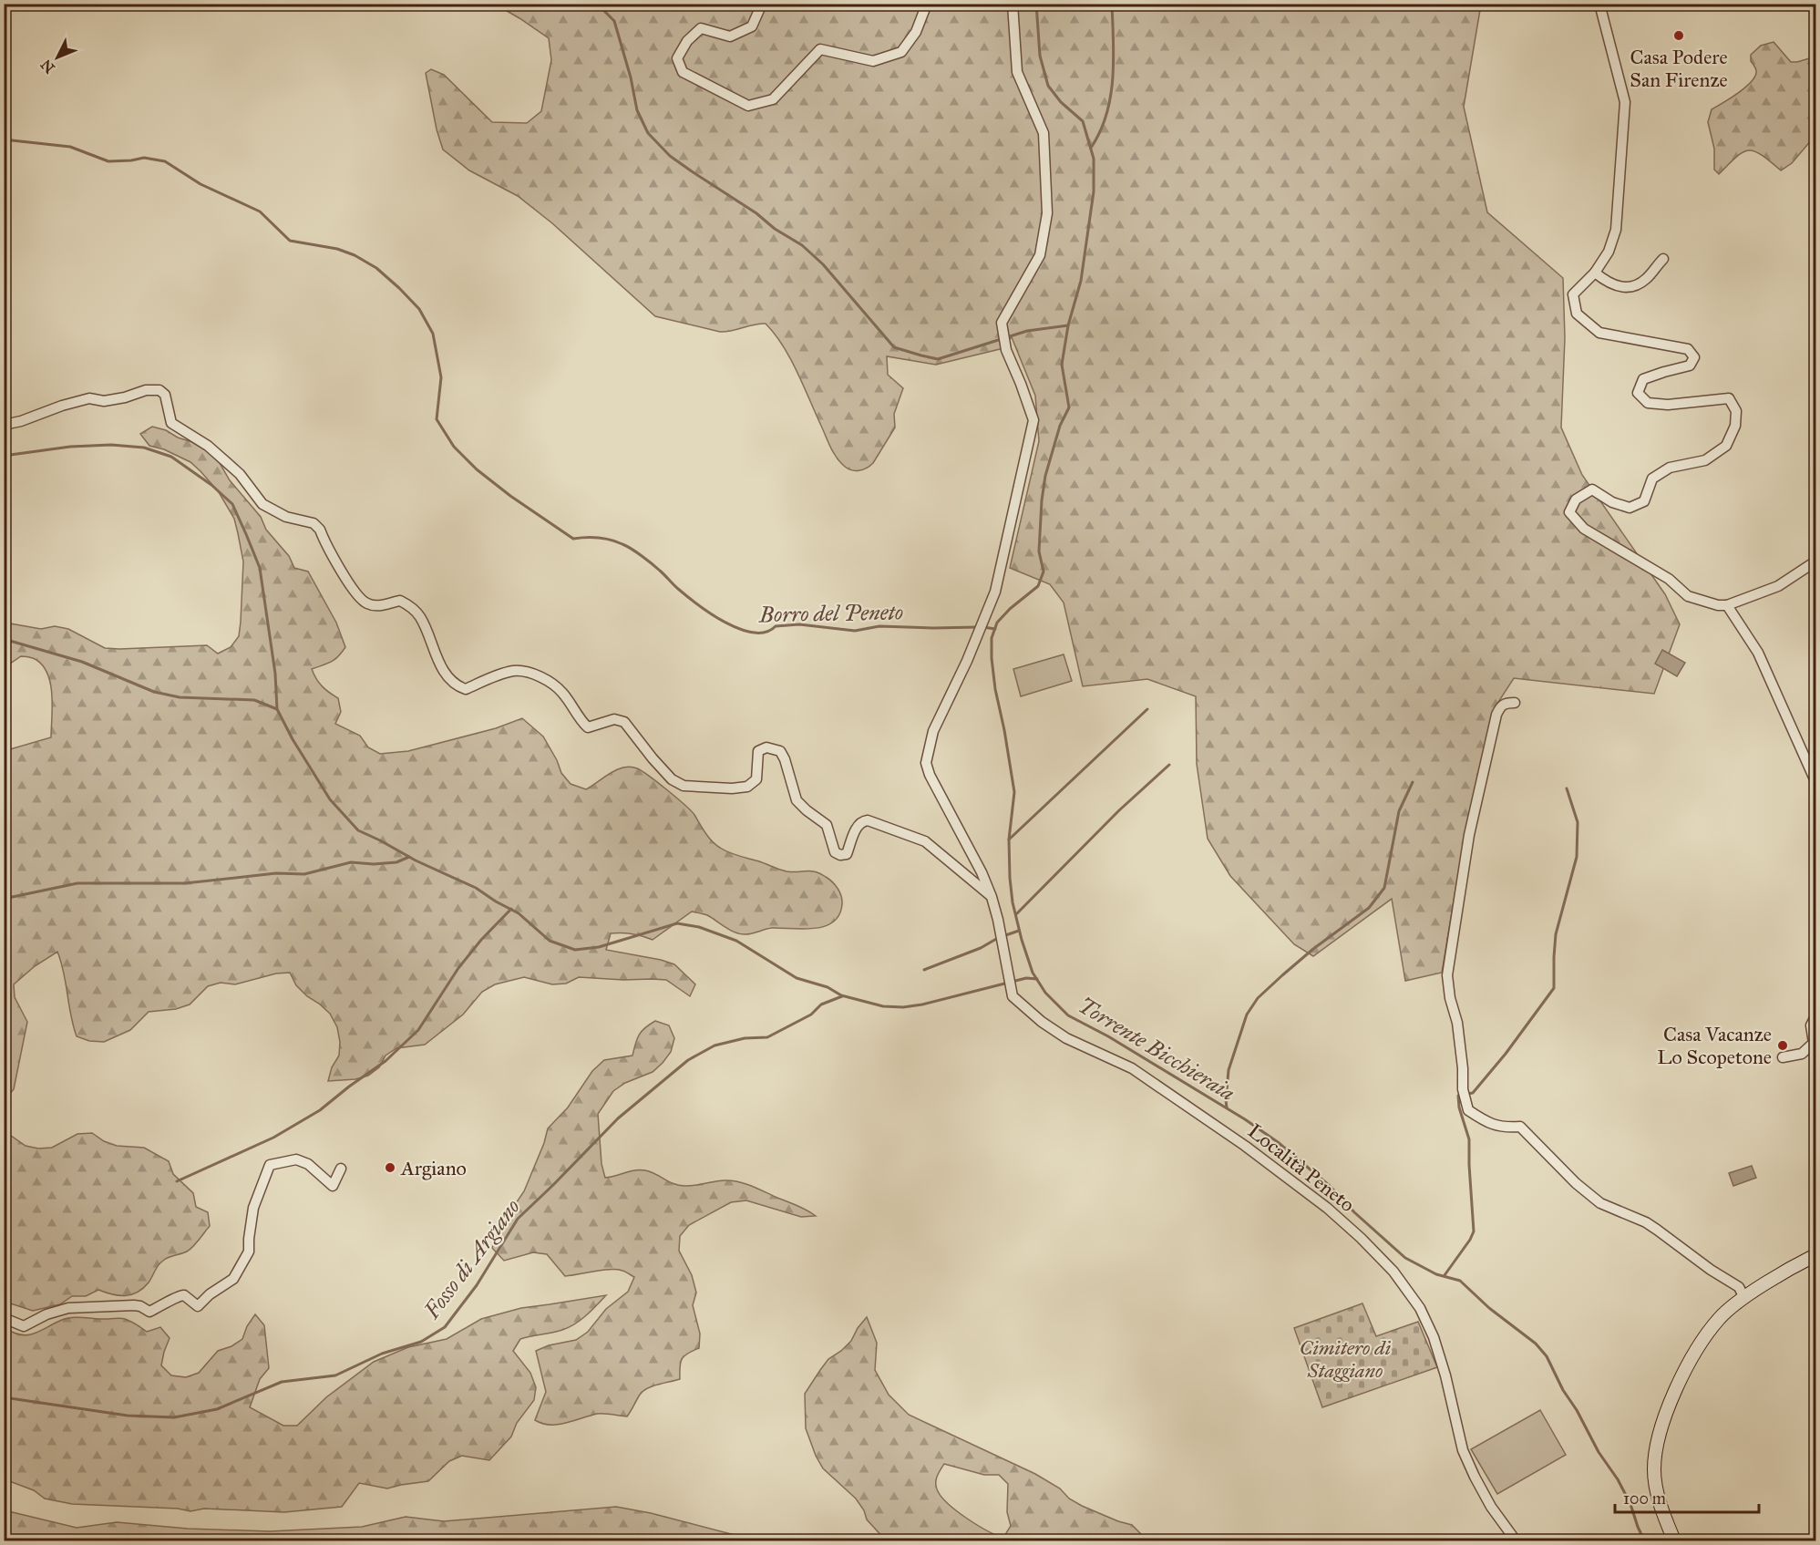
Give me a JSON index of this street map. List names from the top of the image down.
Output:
{
  "streets": {
    "street": ["Località Peneto"]
  },
  "water": ["Borro del Peneto", "Torrente Bicchieraia", "Fosso di Argiano"],
  "parks": ["Cimitero di Staggiano"],
  "places": ["Casa Podere San Firenze", "Casa Vacanze Lo Scopetone", "Argiano"],
  "scale_bar": "100 m",
  "north": "bottom left"
}
